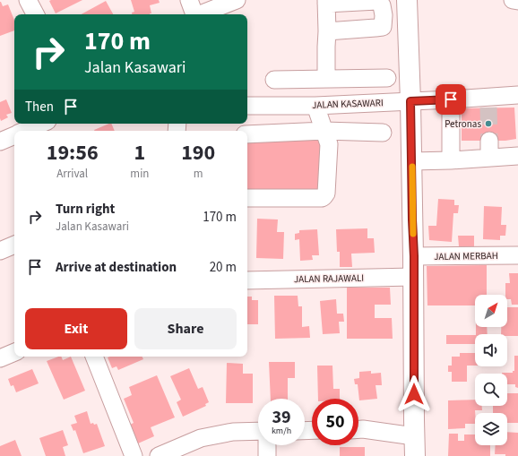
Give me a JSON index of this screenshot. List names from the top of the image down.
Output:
{
  "streets": {
    "street": ["JALAN KASAWARI", "JALAN MERBAH", "JALAN RAJAWALI"]
  },
  "places": ["Petronas"],
  "north": "top right",
  "page": {
    "turn": ["170 m", "Jalan Kasawari"],
    "then": "Then",
    "eta": [
      "19:56",
      "Arrival",
      "1",
      "min",
      "190",
      "m"
    ],
    "list": [
      {
        "name": "Turn right",
        "note": "Jalan Kasawari",
        "value": "170 m"
      },
      {
        "name": "Arrive at destination",
        "value": "20 m"
      }
    ],
    "buttons": ["Exit", "Share"],
    "speed": "39 km/h",
    "limit": "50"
  }
}
